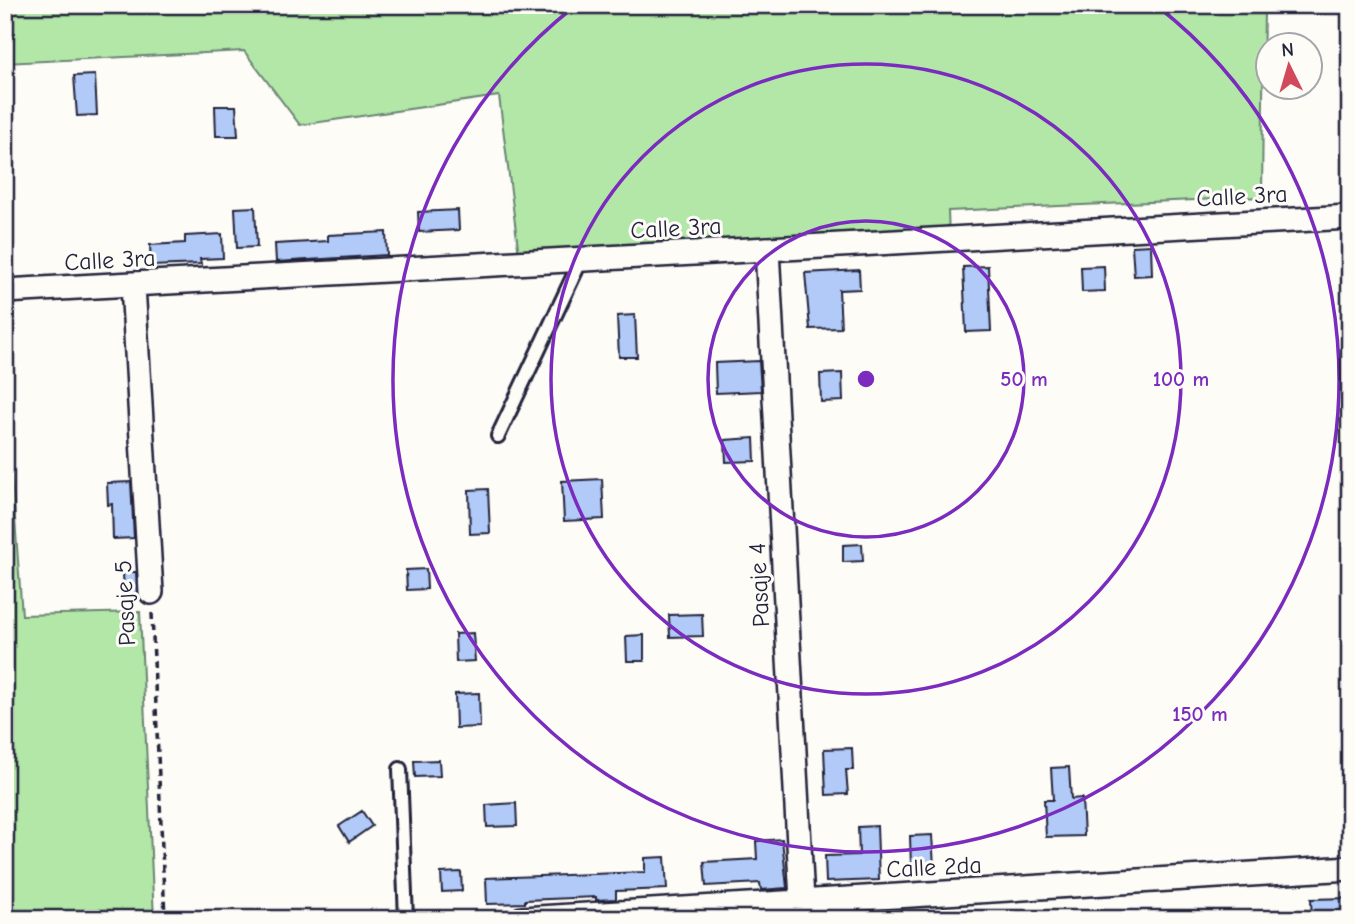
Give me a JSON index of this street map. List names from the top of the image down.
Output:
{
  "streets": {
    "street": [
      "Calle 3ra",
      "Pasaje 4",
      "Pasaje 5",
      "Calle 2da"
    ]
  },
  "crossings": [
    ["Calle 3ra", "Pasaje 4"],
    ["Calle 3ra", "Pasaje 5"],
    ["Pasaje 4", "Calle 2da"]
  ],
  "north": "top",
  "rings": ["50 m", "100 m", "150 m"]
}
